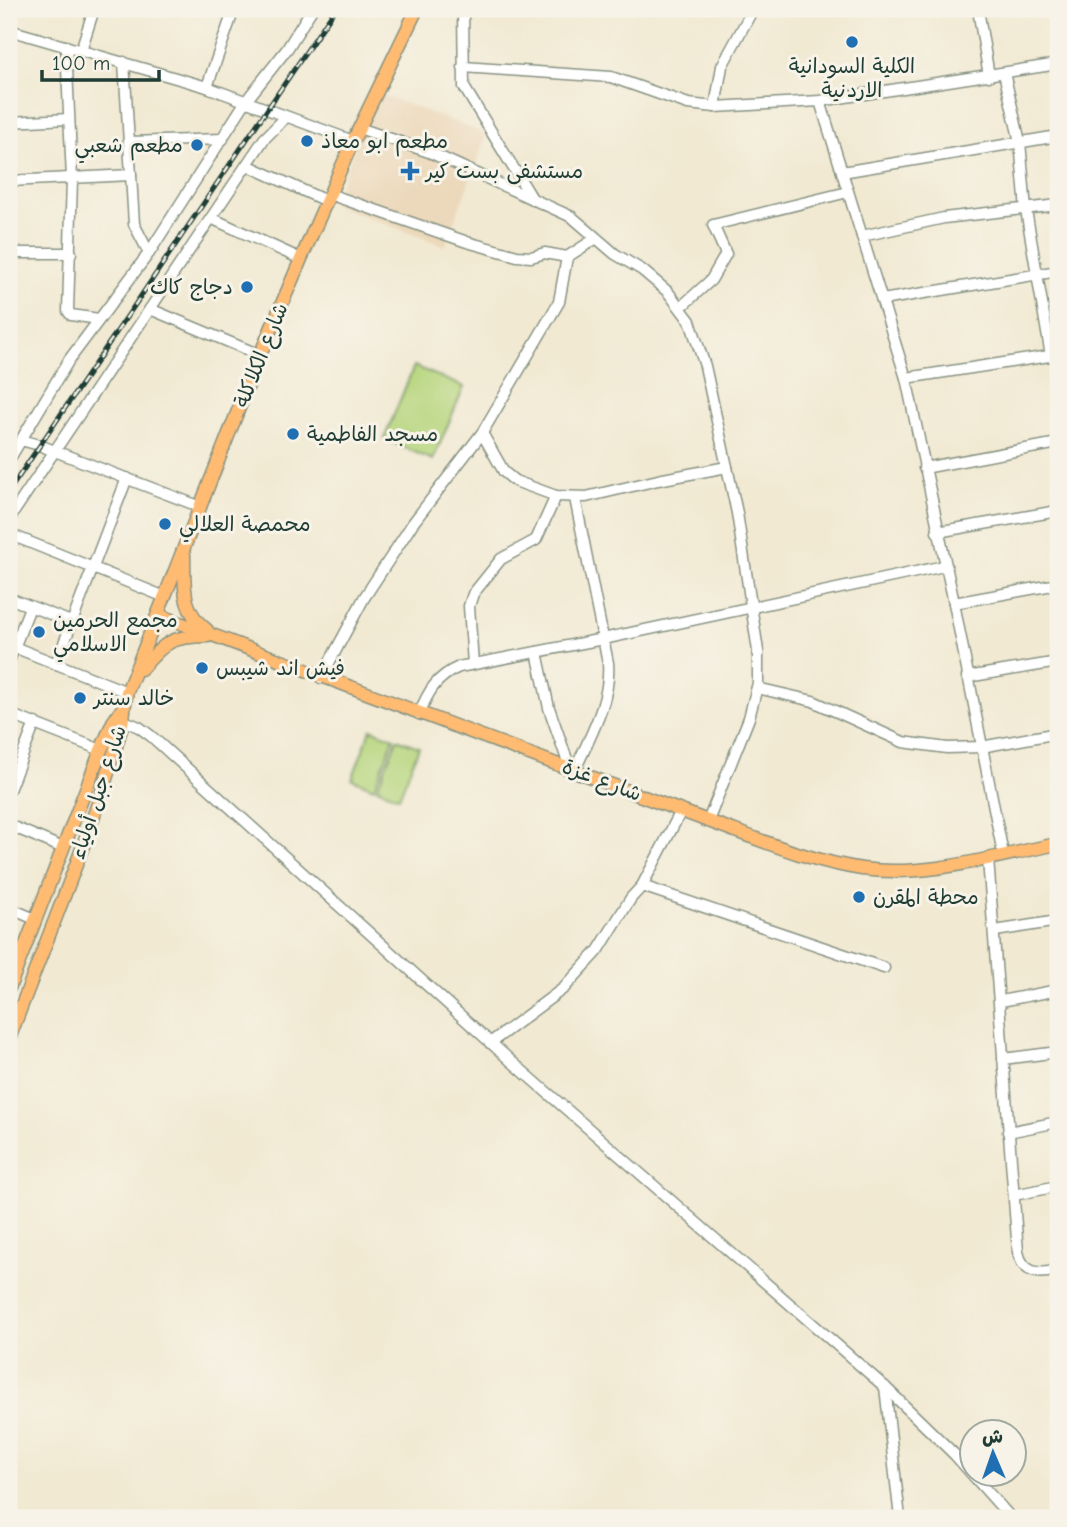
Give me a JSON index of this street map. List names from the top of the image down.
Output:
{
  "streets": {
    "main road": ["شارع الكلاكلة", "شارع غزة", "شارع جبل أولياء"]
  },
  "crossings": [
    ["شارع الكلاكلة", "شارع غزة"],
    ["شارع الكلاكلة", "شارع جبل أولياء"]
  ],
  "places": {
    "other": [
      "الكلية السودانية الاردنية",
      "مطعم ابو معاذ",
      "مطعم شعبي",
      "دجاج كاك",
      "مسجد الفاطمية",
      "محمصة العلالي",
      "مجمع الحرمين الاسلامي",
      "فيش اند شيبس",
      "خالد سنتر",
      "محطة المقرن"
    ],
    "health": ["مستشفى بست كير"]
  },
  "scale_bar": "100 m",
  "north": "top"
}
